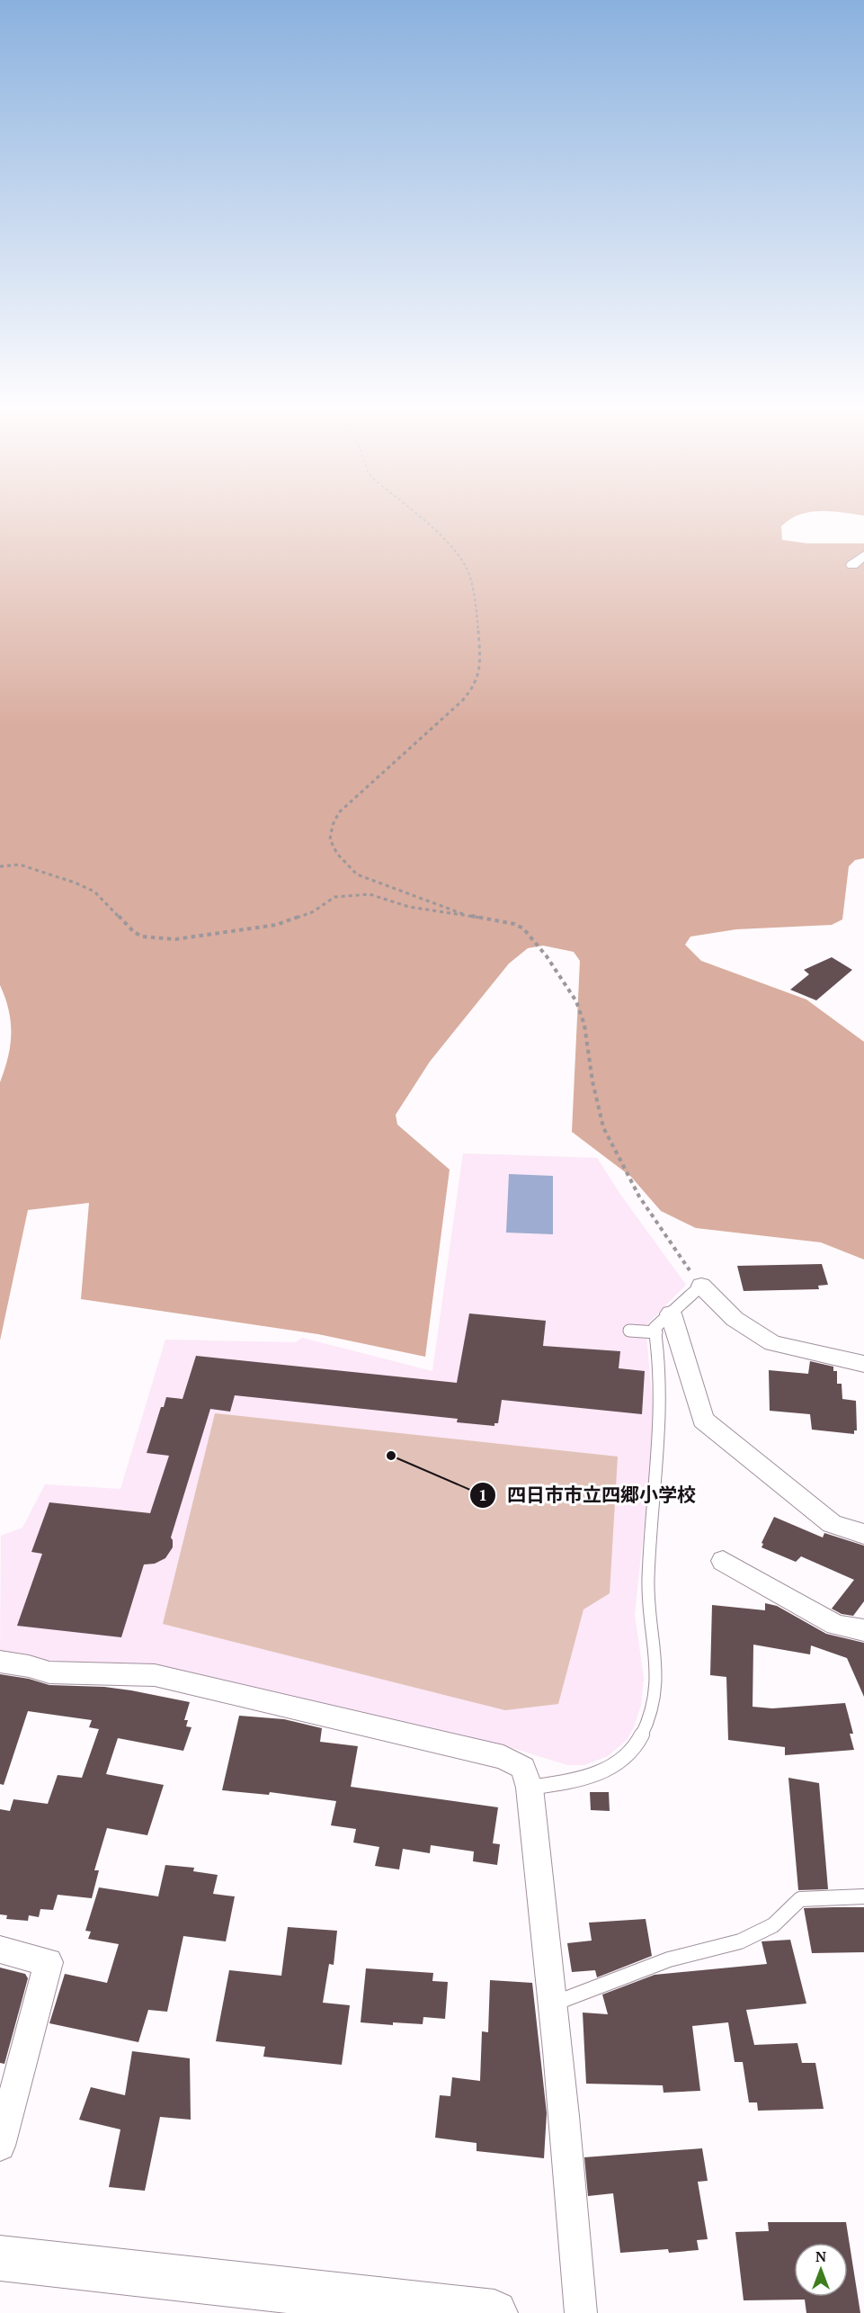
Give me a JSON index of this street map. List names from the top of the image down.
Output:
{
  "places": ["四日市市立四郷小学校"],
  "north": "top"
}
